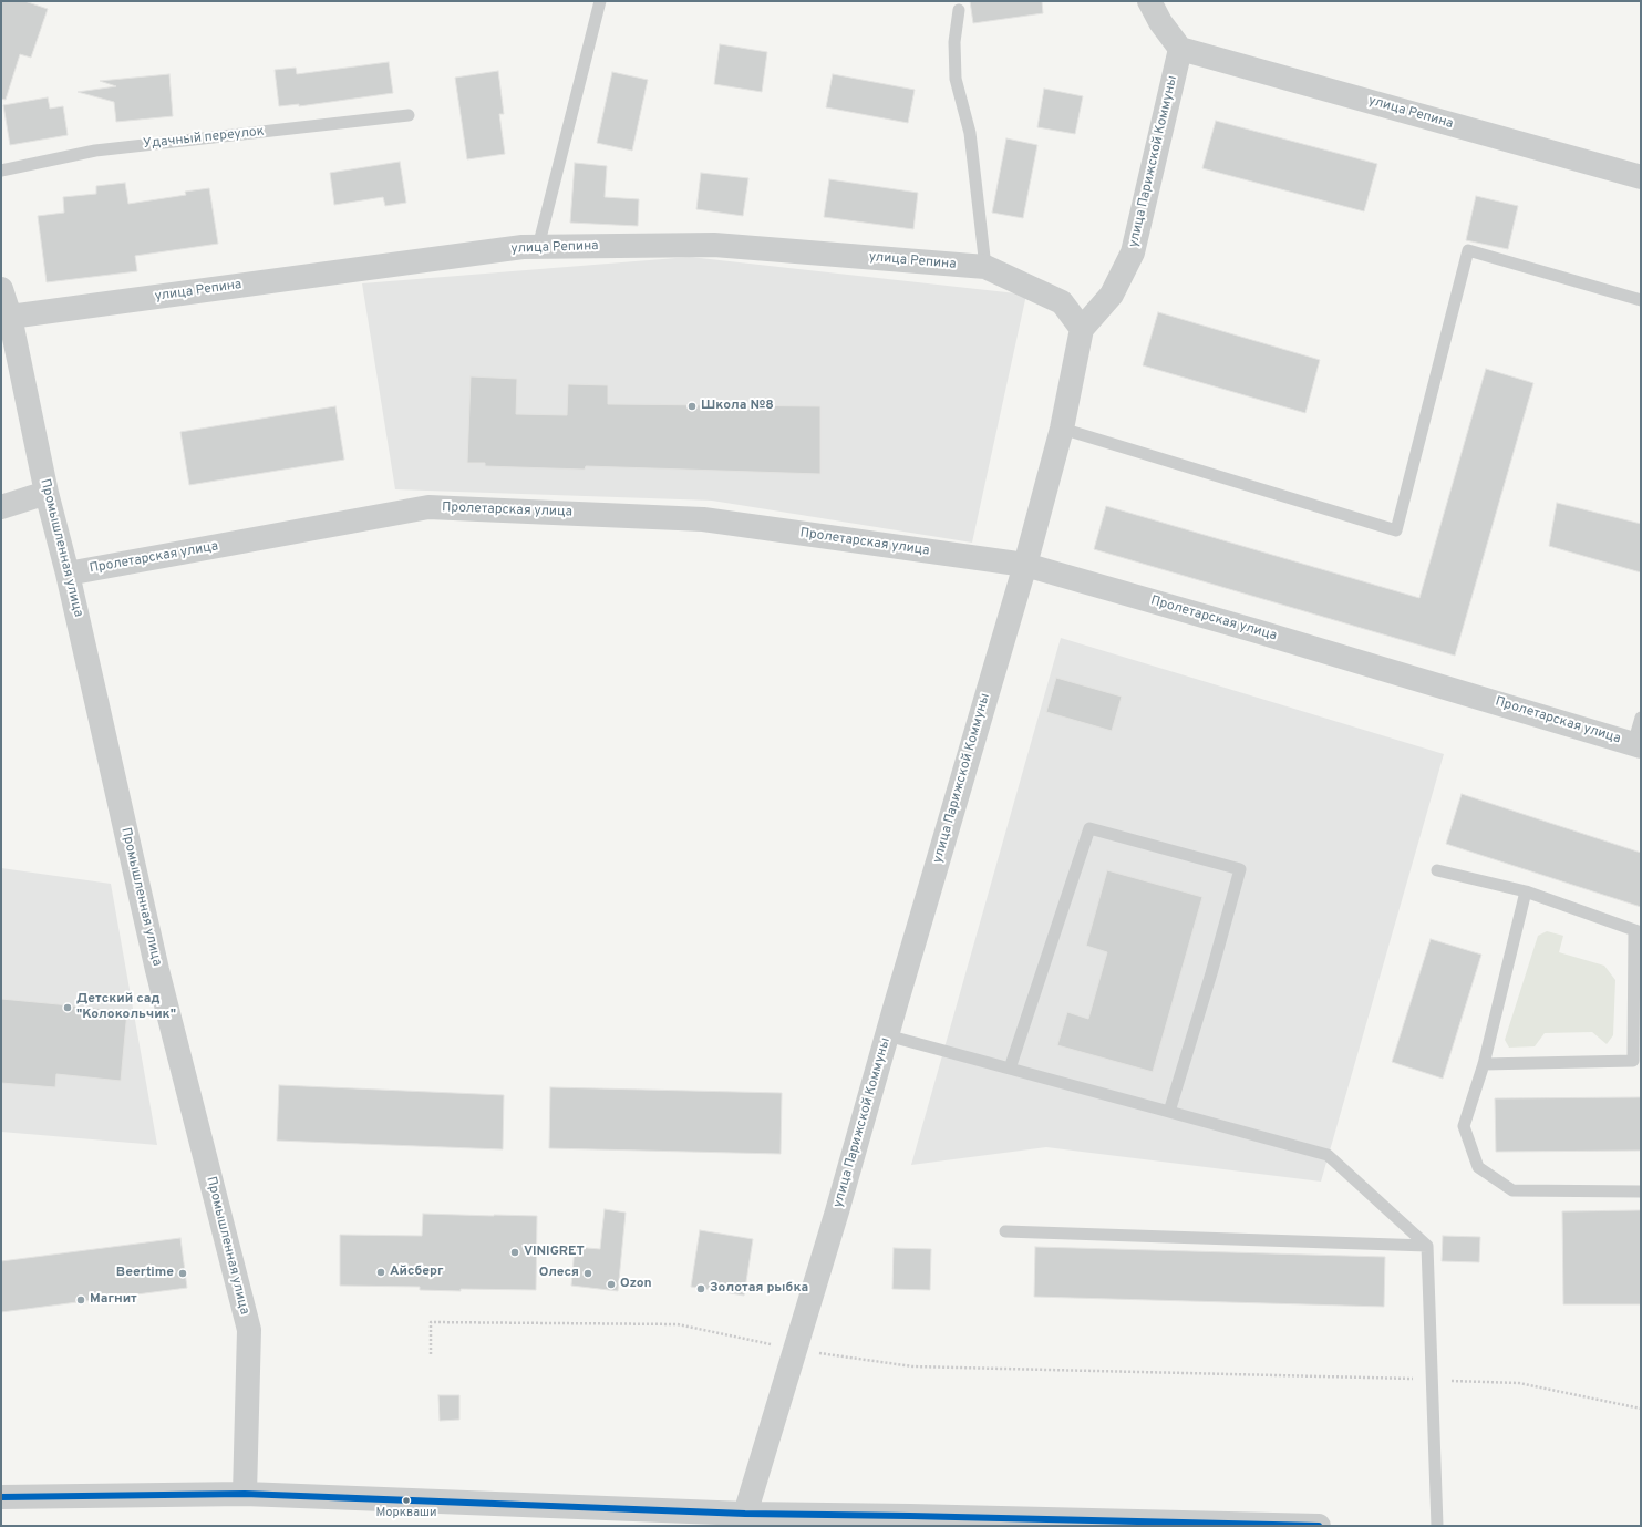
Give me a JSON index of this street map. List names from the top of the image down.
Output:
{
  "streets": {
    "street": [
      "улица Репина",
      "улица Парижской Коммуны",
      "Пролетарская улица",
      "Промышленная улица"
    ],
    "lane": ["Удачный переулок"]
  },
  "crossings": [
    ["улица Репина", "улица Парижской Коммуны"],
    ["улица Репина", "Промышленная улица"],
    ["улица Парижской Коммуны", "Пролетарская улица"],
    ["Пролетарская улица", "Промышленная улица"]
  ],
  "places": [
    "Школа №8",
    "Детский сад \"Колокольчик\"",
    "VINIGRET",
    "Айсберг",
    "Beertime",
    "Олеся",
    "Ozon",
    "Золотая рыбка",
    "Магнит",
    "Моркваши"
  ]
}
